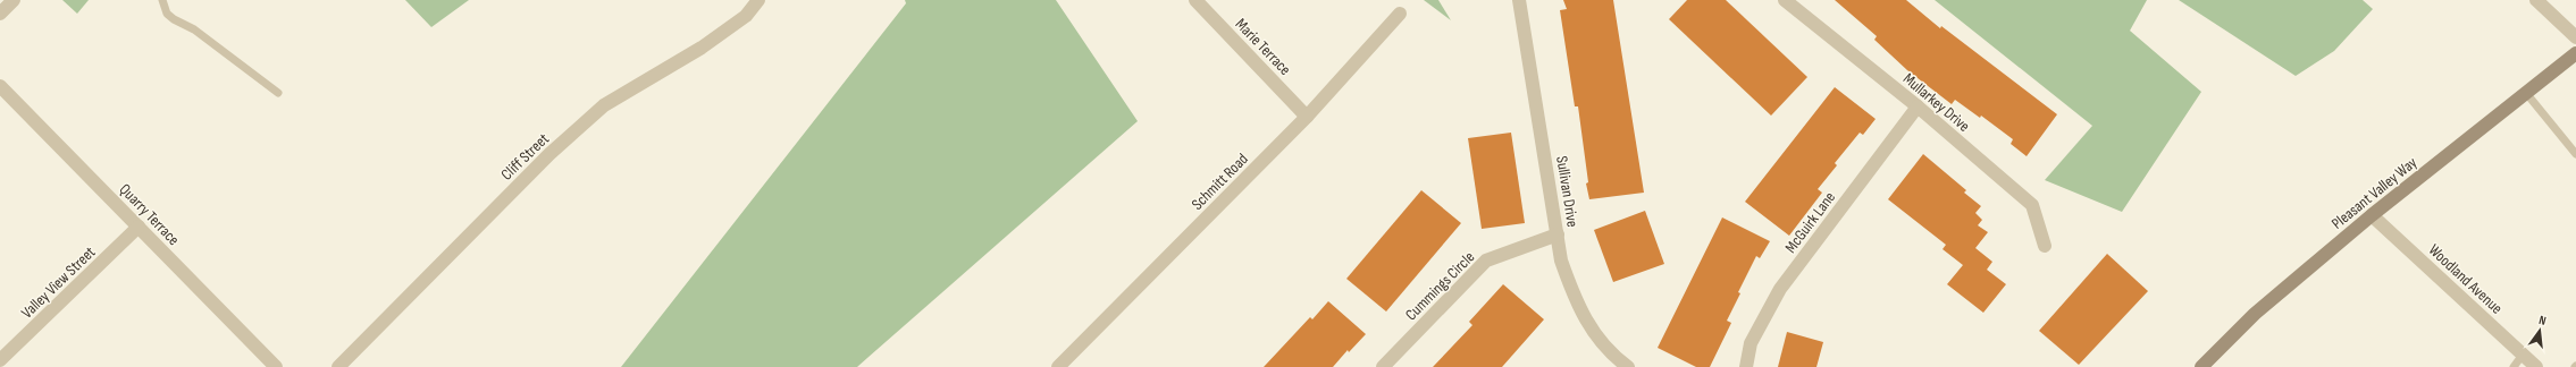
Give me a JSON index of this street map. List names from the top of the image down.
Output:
{
  "streets": {
    "main road": ["Pleasant Valley Way"],
    "street": [
      "Marie Terrace",
      "Mullarkey Drive",
      "Cliff Street",
      "Schmitt Road",
      "Sullivan Drive",
      "Quarry Terrace",
      "McGuirk Lane",
      "Woodland Avenue",
      "Valley View Street",
      "Cummings Circle"
    ]
  },
  "crossings": [
    ["Marie Terrace", "Schmitt Road"],
    ["Mullarkey Drive", "McGuirk Lane"],
    ["Sullivan Drive", "Cummings Circle"],
    ["Pleasant Valley Way", "Woodland Avenue"],
    ["Quarry Terrace", "Valley View Street"]
  ],
  "north": "top"
}
